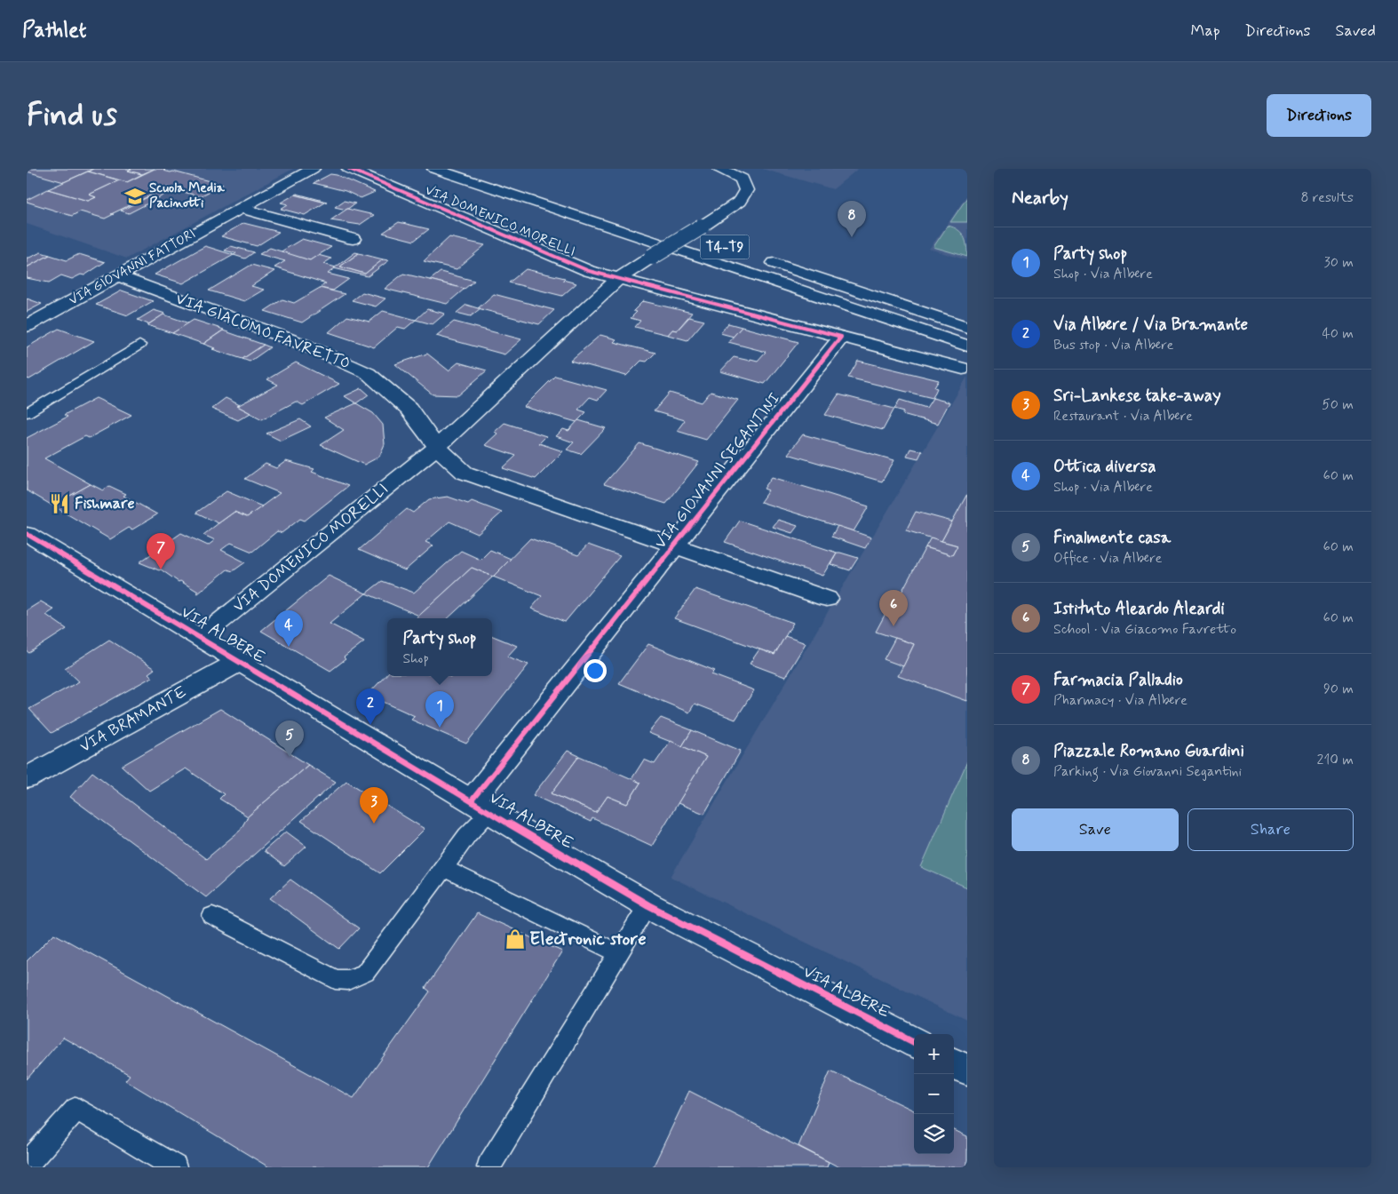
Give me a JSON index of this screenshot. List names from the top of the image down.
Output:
{
  "streets": {
    "main road": [
      "VIA DOMENICO MORELLI",
      "T4-T9",
      "VIA GIOVANNI FATTORI",
      "VIA GIACOMO FAVRETTO",
      "VIA GIOVANNI SEGANTINI",
      "VIA ALBERE",
      "VIA BRAMANTE"
    ]
  },
  "crossings": [
    ["VIA DOMENICO MORELLI", "VIA GIACOMO FAVRETTO"],
    ["VIA DOMENICO MORELLI", "VIA ALBERE"],
    ["VIA GIOVANNI FATTORI", "VIA GIACOMO FAVRETTO"],
    ["VIA GIACOMO FAVRETTO", "VIA GIOVANNI SEGANTINI"],
    ["VIA GIOVANNI SEGANTINI", "VIA ALBERE"],
    ["VIA ALBERE", "VIA BRAMANTE"]
  ],
  "places": {
    "school or university": ["Scuola Media Pacinotti"],
    "restaurant": ["Fishmare"],
    "shop": ["Electronic store"]
  },
  "page": {
    "header": "Pathlet",
    "nav": ["Map", "Directions", "Saved"],
    "buttons": [
      "Directions",
      ["Save", "Share"]
    ],
    "title": "Find us",
    "heading": ["Nearby", "8 results"],
    "pins": [
      "8",
      "7",
      "6",
      "4",
      "2",
      "1",
      "5",
      "3"
    ],
    "list": [
      {
        "mark": "1",
        "name": "Party shop",
        "note": "Shop · Via Albere",
        "value": "30 m"
      },
      {
        "mark": "2",
        "name": "Via Albere / Via Bramante",
        "note": "Bus stop · Via Albere",
        "value": "40 m"
      },
      {
        "mark": "3",
        "name": "Sri-Lankese take-away",
        "note": "Restaurant · Via Albere",
        "value": "50 m"
      },
      {
        "mark": "4",
        "name": "Ottica diversa",
        "note": "Shop · Via Albere",
        "value": "60 m"
      },
      {
        "mark": "5",
        "name": "Finalmente casa",
        "note": "Office · Via Albere",
        "value": "60 m"
      },
      {
        "mark": "6",
        "name": "Istituto Aleardo Aleardi",
        "note": "School · Via Giacomo Favretto",
        "value": "60 m"
      },
      {
        "mark": "7",
        "name": "Farmacia Palladio",
        "note": "Pharmacy · Via Albere",
        "value": "90 m"
      },
      {
        "mark": "8",
        "name": "Piazzale Romano Guardini",
        "note": "Parking · Via Giovanni Segantini",
        "value": "210 m"
      }
    ],
    "popup": ["Party shop", "Shop"],
    "map_buttons": ["+", "−"]
  }
}
